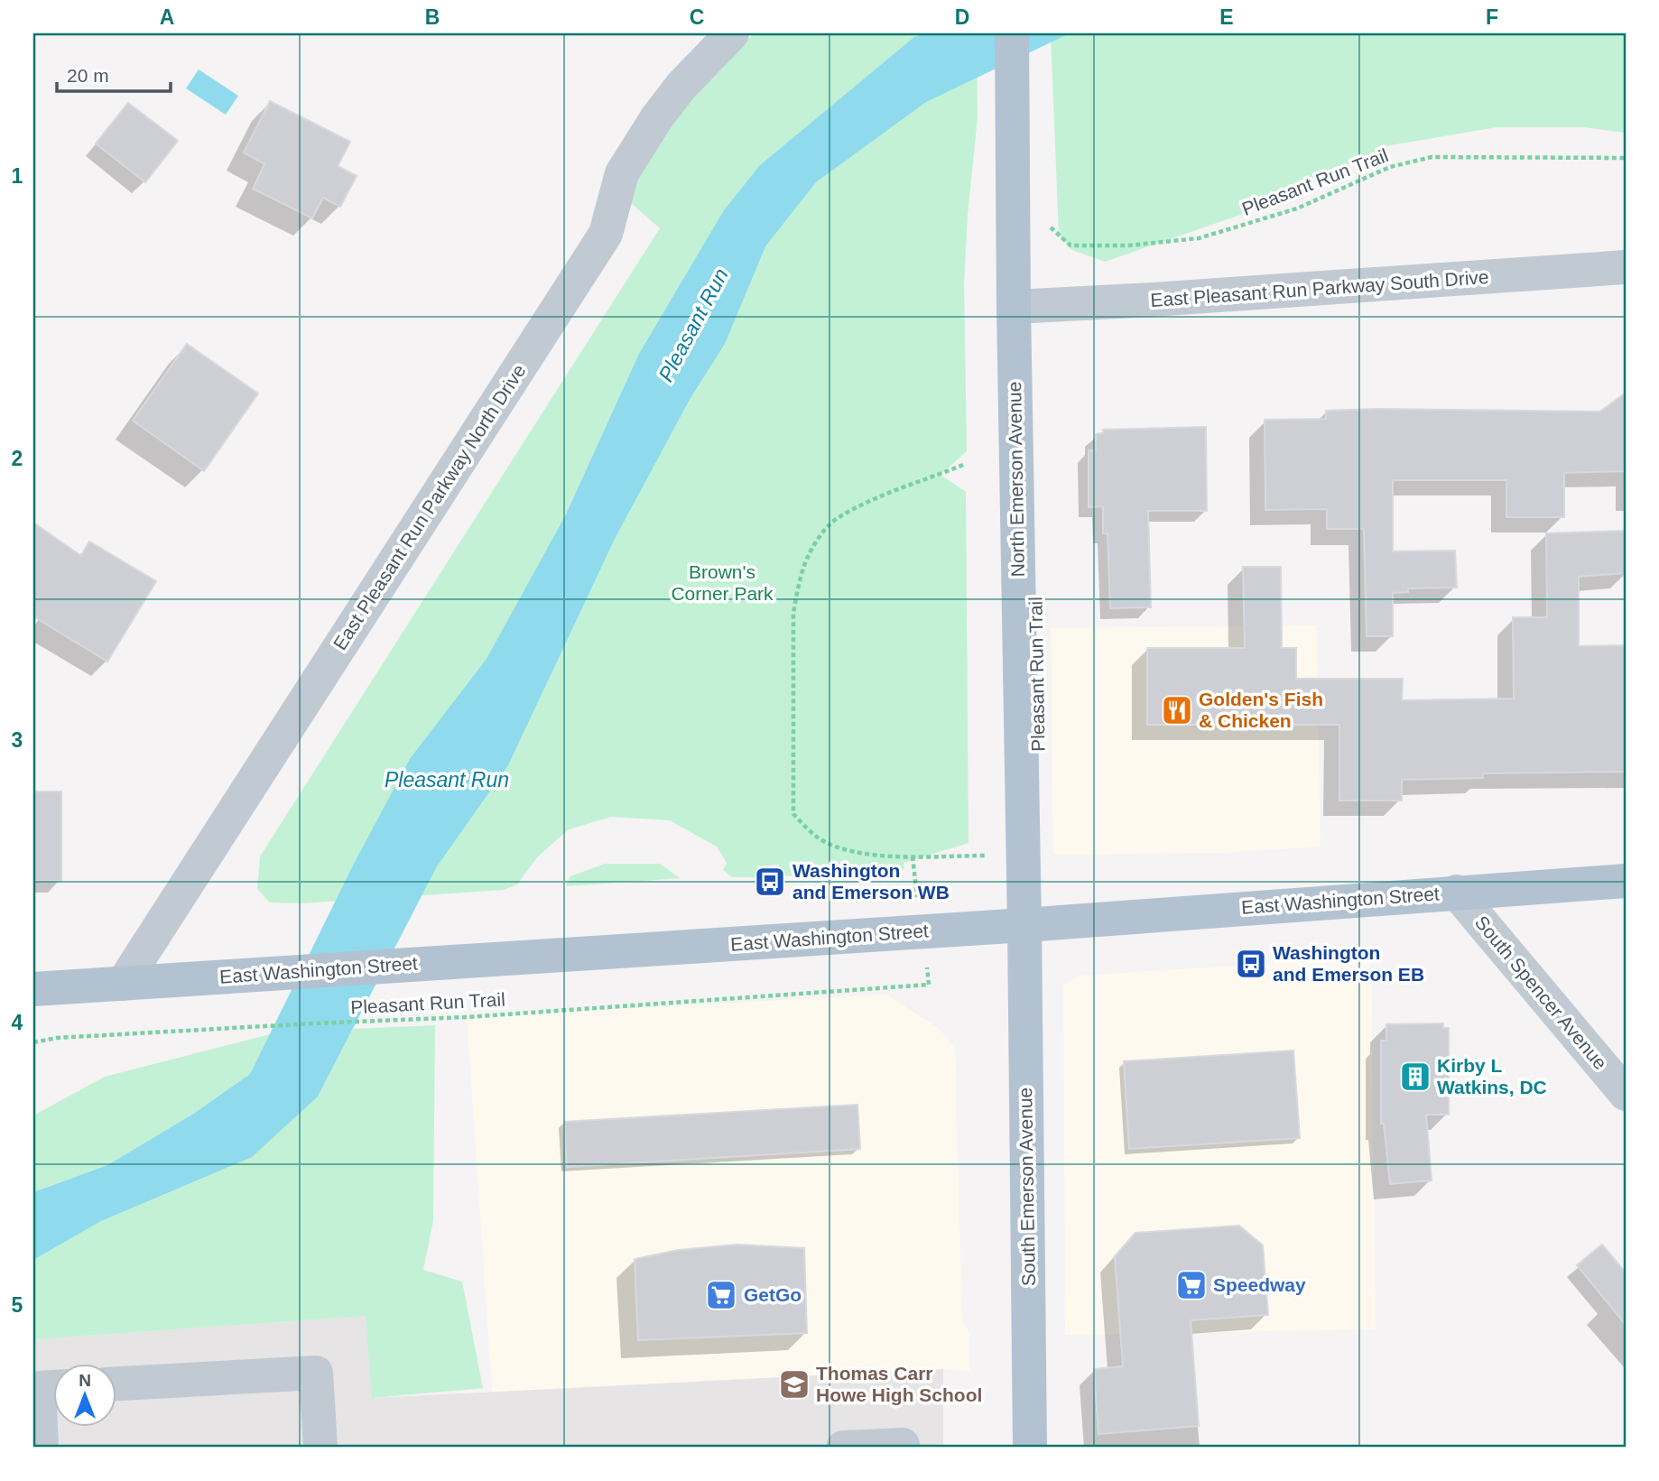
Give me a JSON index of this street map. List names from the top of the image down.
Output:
{
  "streets": {
    "main road": ["North Emerson Avenue", "East Washington Street", "South Emerson Avenue"],
    "street": ["East Pleasant Run Parkway South Drive", "East Pleasant Run Parkway North Drive", "South Spencer Avenue"],
    "path": ["Pleasant Run Trail"]
  },
  "crossings": [
    ["East Pleasant Run Parkway South Drive", "North Emerson Avenue"],
    ["North Emerson Avenue", "East Washington Street"],
    ["North Emerson Avenue", "South Emerson Avenue"],
    ["East Pleasant Run Parkway North Drive", "East Washington Street"],
    ["East Washington Street", "South Spencer Avenue"],
    ["East Washington Street", "South Emerson Avenue"]
  ],
  "water": ["Pleasant Run"],
  "parks": ["Brown's Corner Park"],
  "places": {
    "restaurant": ["Golden's Fish & Chicken"],
    "bus stop": ["Washington and Emerson WB", "Washington and Emerson EB"],
    "building": ["Kirby L Watkins, DC"],
    "supermarket": ["Speedway", "GetGo"],
    "school or university": ["Thomas Carr Howe High School"]
  },
  "scale_bar": "20 m",
  "north": "top",
  "grid": {
    "columns": [
      "A",
      "B",
      "C",
      "D",
      "E",
      "F"
    ],
    "rows": [
      "1",
      "2",
      "3",
      "4",
      "5"
    ]
  }
}
